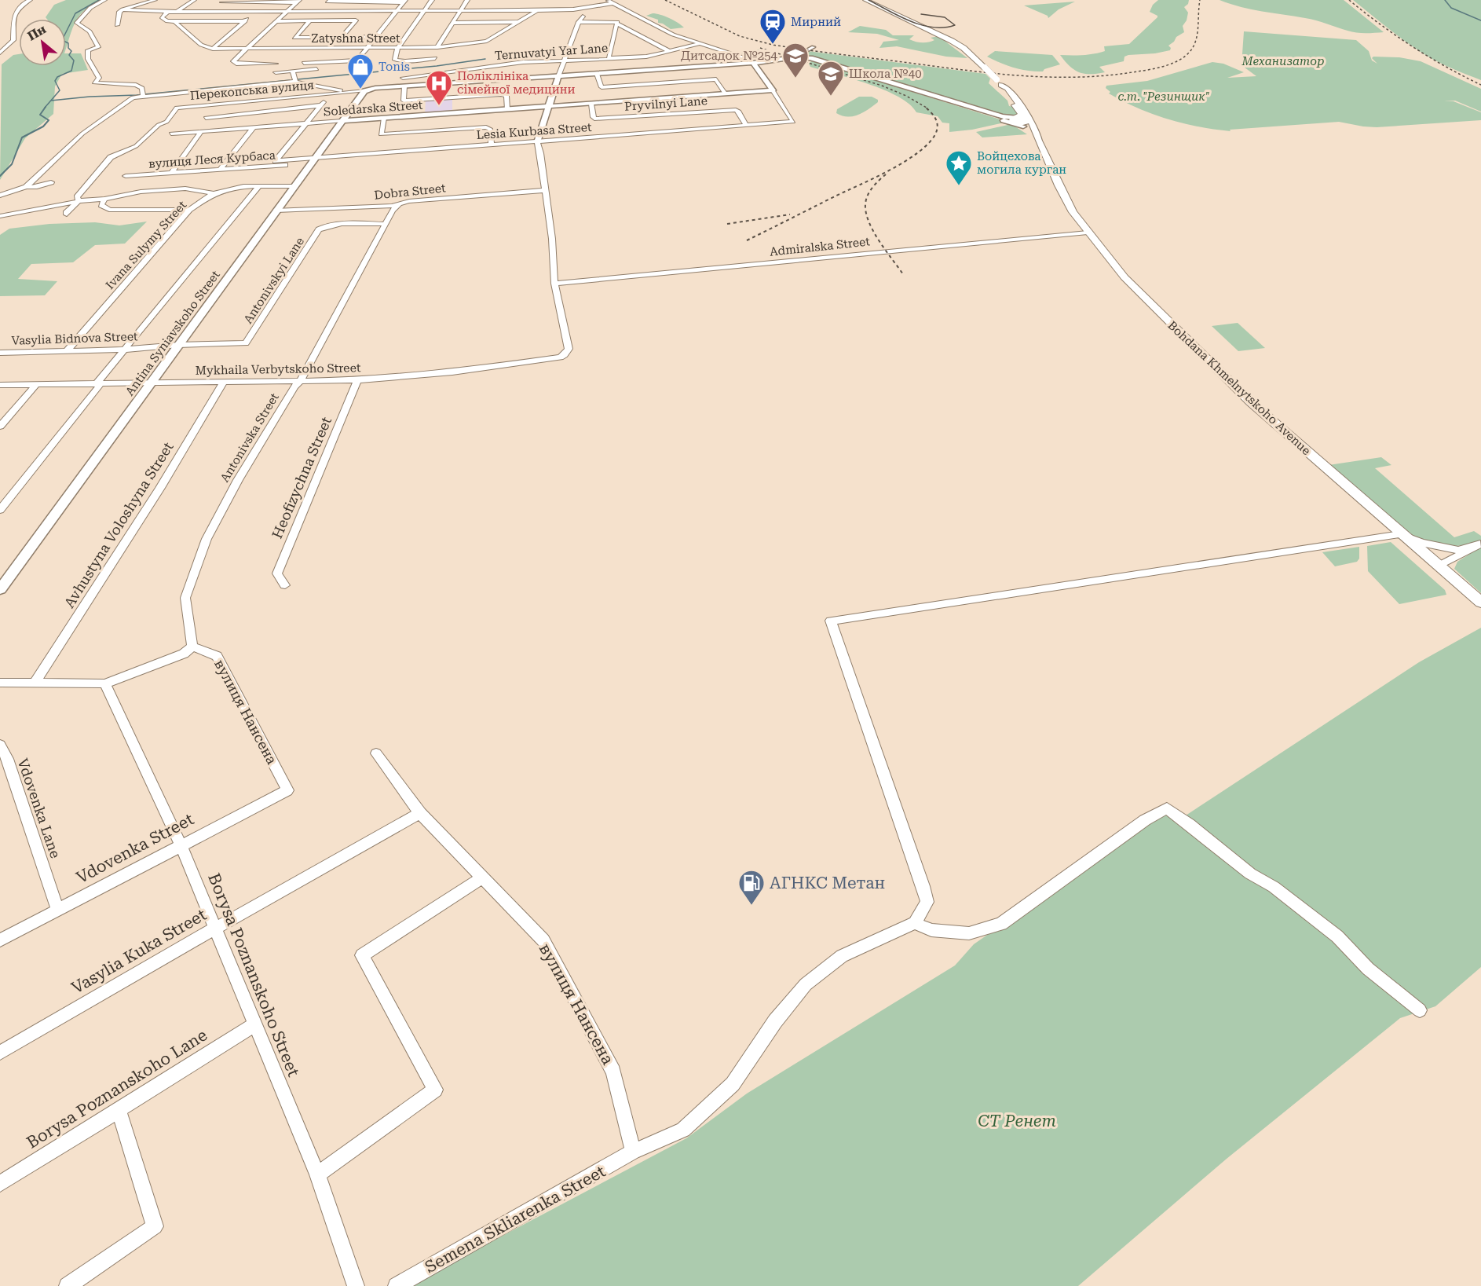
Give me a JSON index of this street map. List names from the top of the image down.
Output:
{
  "streets": {
    "main road": ["Bohdana Khmelnytskoho Avenue"],
    "street": [
      "Zatyshna Street",
      "Ternuvatyi Yar Lane",
      "Перекопська вулиця",
      "Pryvilnyi Lane",
      "Soledarska Street",
      "Lesia Kurbasa Street",
      "вулиця Леся Курбаса",
      "Dobra Street",
      "Ivana Sulymy Street",
      "Admiralska Street",
      "Antonivskyi Lane",
      "Antina Syniavskoho Street",
      "Vasylia Bidnova Street",
      "Mykhaila Verbytskoho Street",
      "Antonivska Street",
      "Heofizychna Street",
      "Avhustyna Voloshyna Street",
      "вулиця Нансена",
      "Vdovenka Lane",
      "Vdovenka Street",
      "Vasylia Kuka Street",
      "Borysa Poznanskoho Street",
      "Borysa Poznanskoho Lane",
      "Semena Skliarenka Street"
    ]
  },
  "crossings": [
    ["Pryvilnyi Lane", "Soledarska Street"],
    ["Pryvilnyi Lane", "Lesia Kurbasa Street"],
    ["Soledarska Street", "Lesia Kurbasa Street"],
    ["Soledarska Street", "Antina Syniavskoho Street"],
    ["Lesia Kurbasa Street", "вулиця Леся Курбаса"],
    ["Lesia Kurbasa Street", "Antina Syniavskoho Street"],
    ["Dobra Street", "Antina Syniavskoho Street"],
    ["Dobra Street", "Antonivska Street"],
    ["Ivana Sulymy Street", "Antina Syniavskoho Street"],
    ["Ivana Sulymy Street", "Vasylia Bidnova Street"],
    ["Admiralska Street", "Mykhaila Verbytskoho Street"],
    ["Admiralska Street", "Bohdana Khmelnytskoho Avenue"],
    ["Antonivskyi Lane", "Antina Syniavskoho Street"],
    ["Antonivskyi Lane", "Vasylia Bidnova Street"],
    ["Antonivskyi Lane", "Antonivska Street"],
    ["Antina Syniavskoho Street", "Vasylia Bidnova Street"],
    ["Antina Syniavskoho Street", "Mykhaila Verbytskoho Street"],
    ["Mykhaila Verbytskoho Street", "Antonivska Street"],
    ["Mykhaila Verbytskoho Street", "Heofizychna Street"],
    ["Mykhaila Verbytskoho Street", "Avhustyna Voloshyna Street"],
    ["Antonivska Street", "вулиця Нансена"],
    ["вулиця Нансена", "Vdovenka Street"],
    ["вулиця Нансена", "Vasylia Kuka Street"],
    ["вулиця Нансена", "Semena Skliarenka Street"],
    ["Vdovenka Lane", "Vdovenka Street"],
    ["Vdovenka Street", "Borysa Poznanskoho Street"],
    ["Vasylia Kuka Street", "Borysa Poznanskoho Street"],
    ["Borysa Poznanskoho Street", "Borysa Poznanskoho Lane"]
  ],
  "parks": ["Механизатор", "с.т. \"Резинщик\"", "СТ Ренет"],
  "places": {
    "station": ["Мирний"],
    "school or university": ["Дитсадок №254", "Школа №40"],
    "shop": ["Tonis"],
    "hospital": ["Поліклініка сімейної медицини"],
    "place": ["Войцехова могила курган"],
    "fuel station": ["АГНКС Метан"]
  },
  "north": "top left"
}
